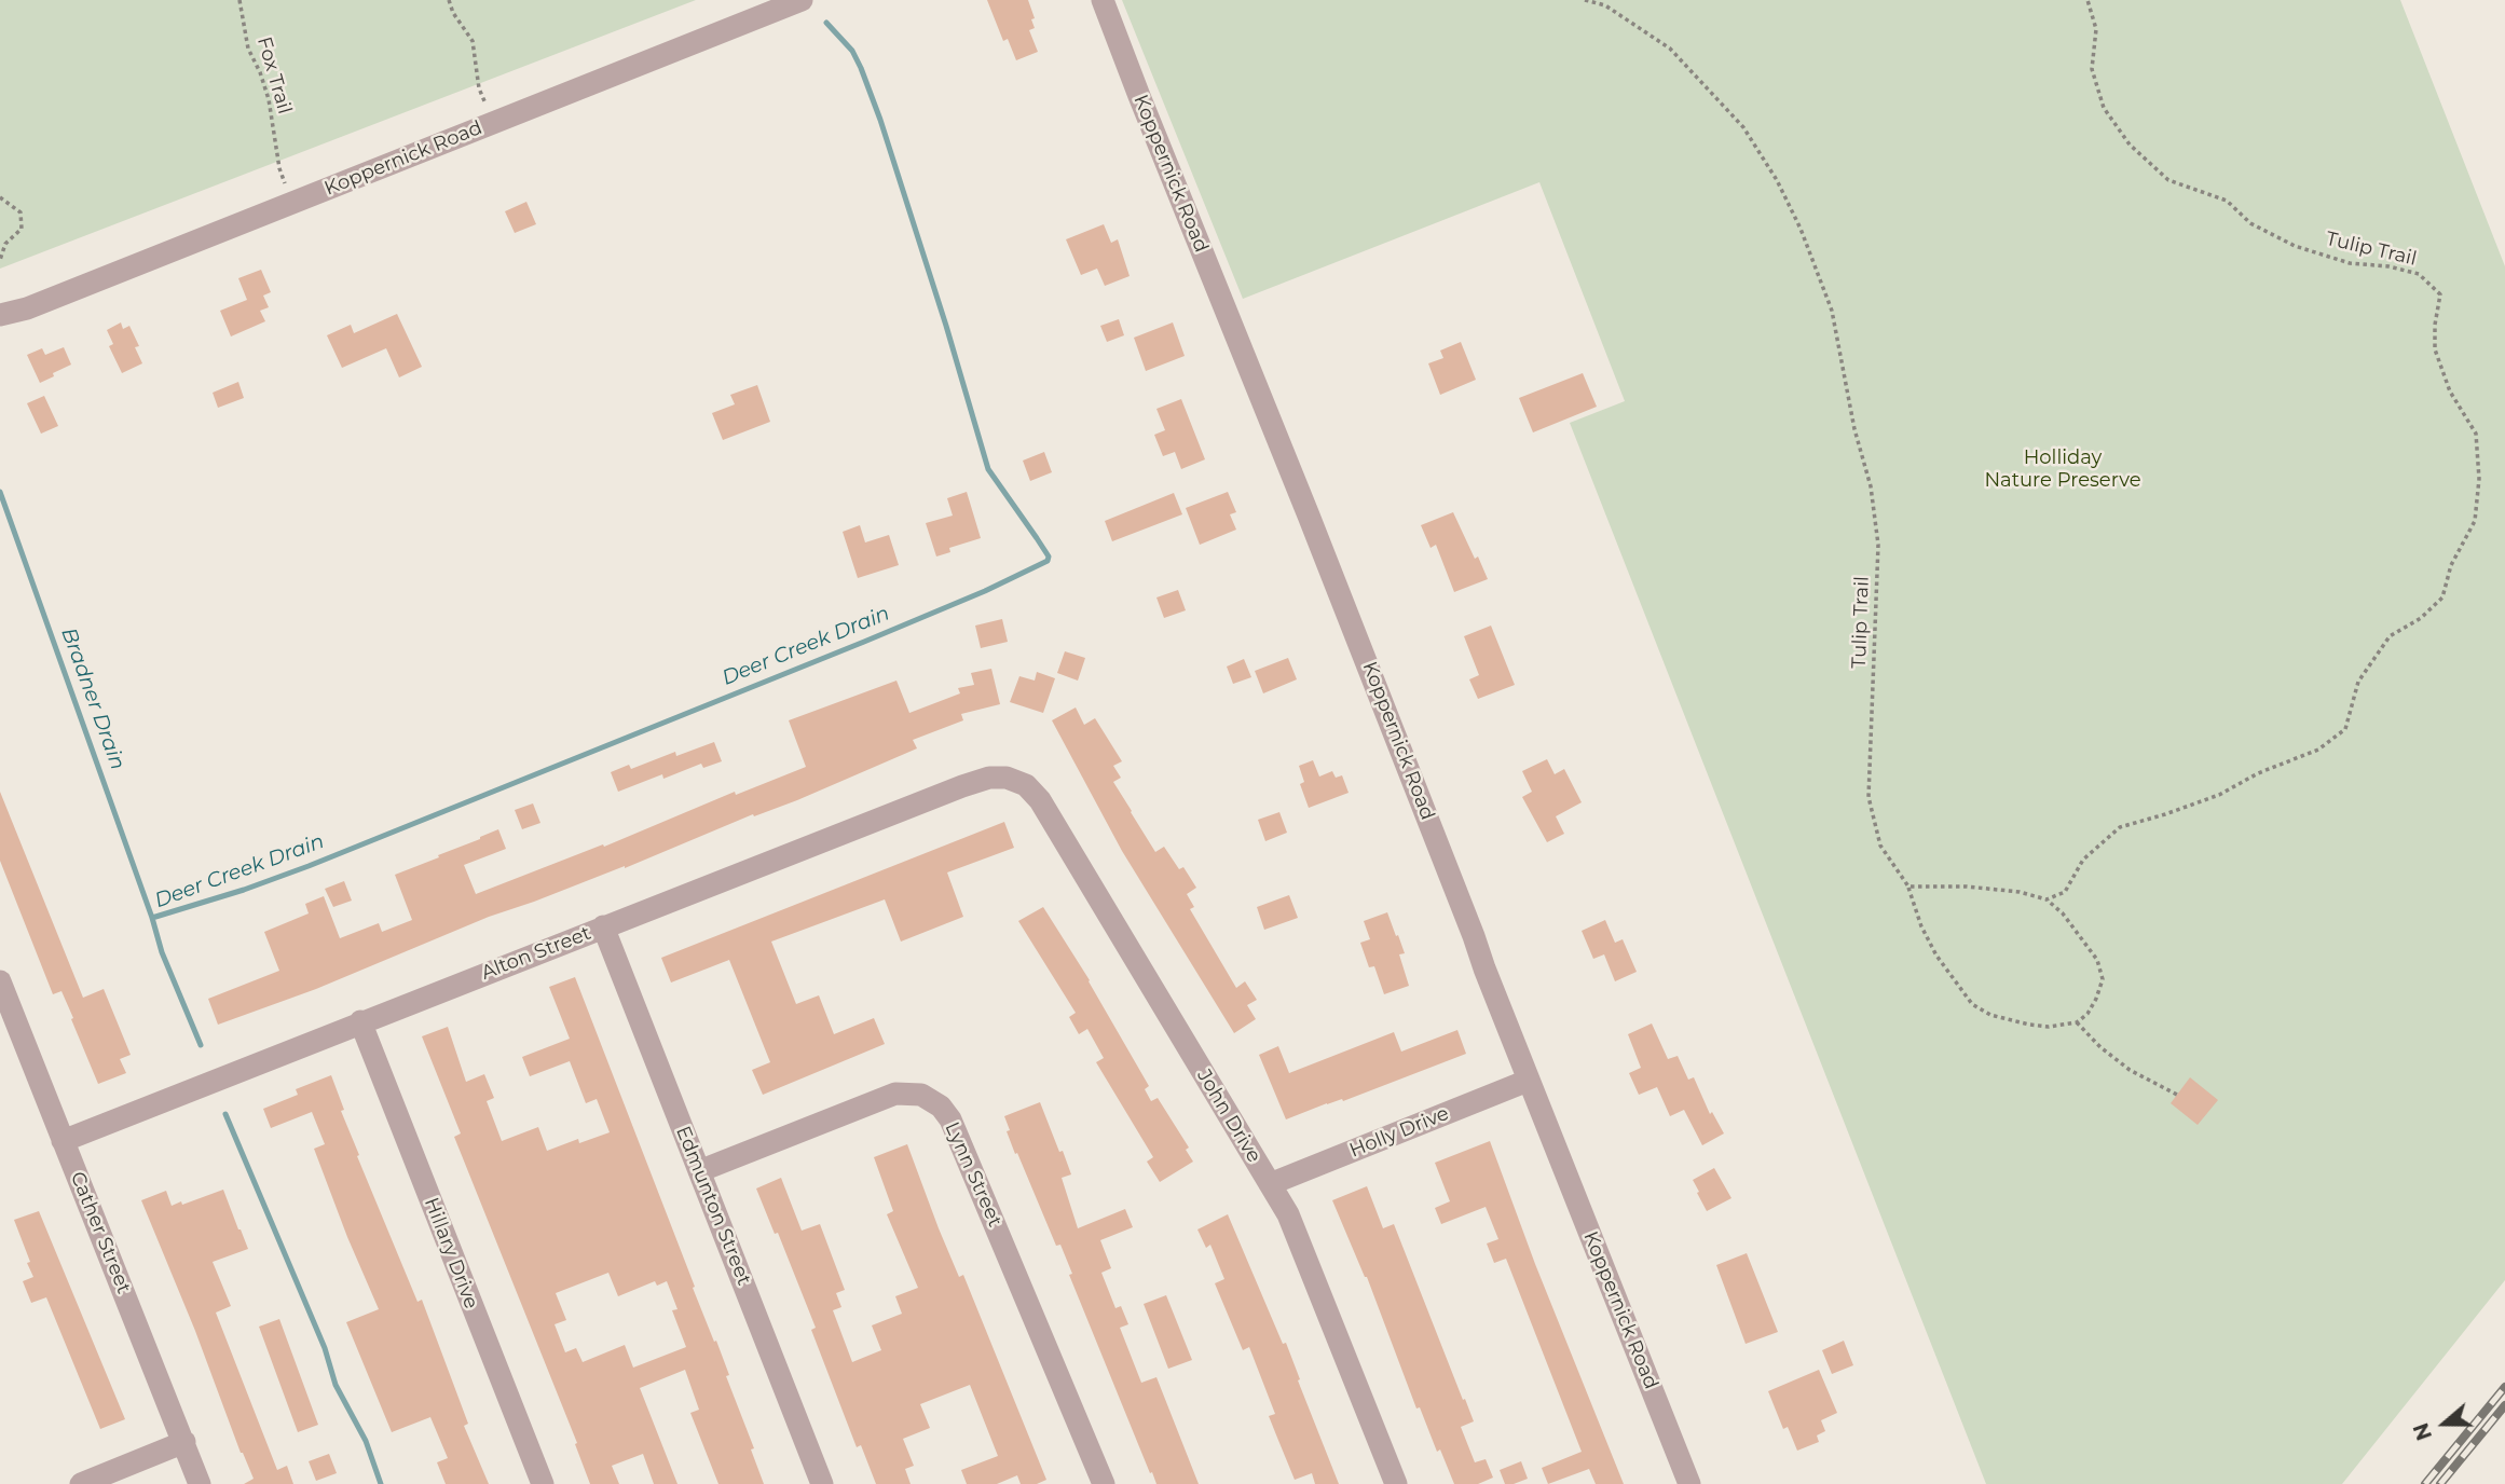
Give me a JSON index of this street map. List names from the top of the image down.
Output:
{
  "streets": {
    "street": [
      "Koppernick Road",
      "Alton Street",
      "John Drive",
      "Holly Drive",
      "Lynn Street",
      "Edmunton Street",
      "Cather Street",
      "Hillary Drive"
    ],
    "path": ["Fox Trail", "Tulip Trail"]
  },
  "crossings": [
    ["Fox Trail", "Koppernick Road"],
    ["Koppernick Road", "Holly Drive"],
    ["Alton Street", "John Drive"],
    ["Alton Street", "Edmunton Street"],
    ["Alton Street", "Cather Street"],
    ["Alton Street", "Hillary Drive"],
    ["John Drive", "Holly Drive"],
    ["Lynn Street", "Edmunton Street"]
  ],
  "water": ["Deer Creek Drain", "Bradner Drain"],
  "parks": ["Holliday Nature Preserve"],
  "north": "left"
}
